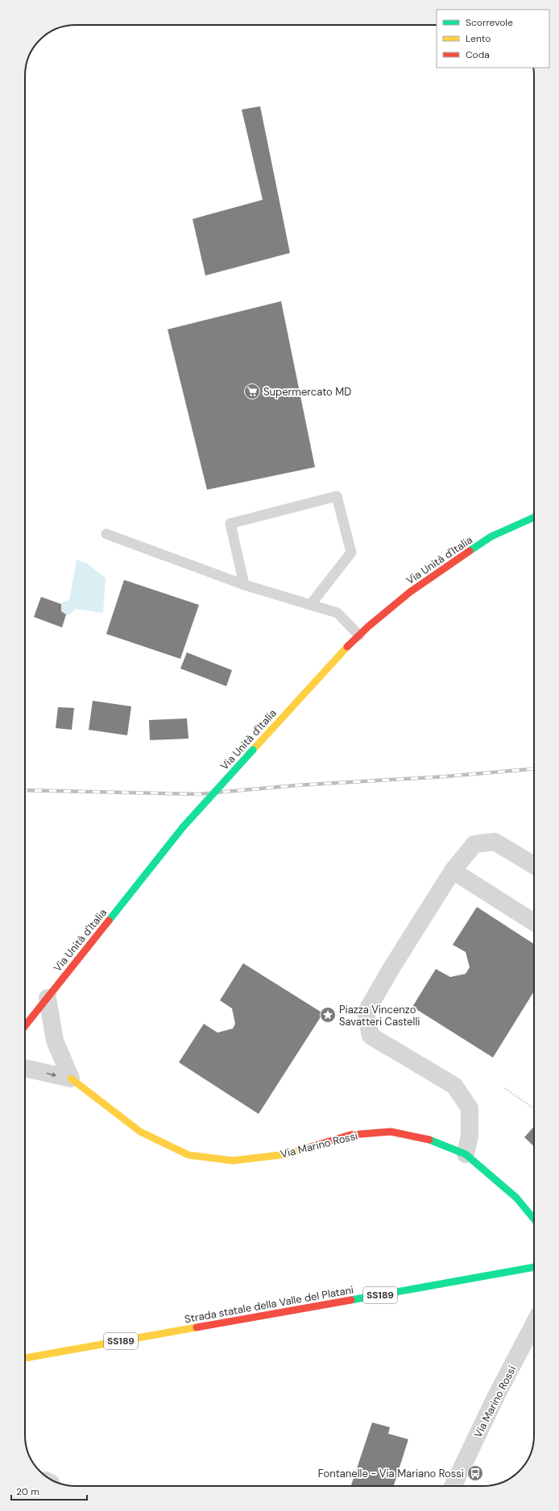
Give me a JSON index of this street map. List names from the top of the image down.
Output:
{
  "streets": {
    "street": [
      "Via Unità d'Italia",
      "Via Marino Rossi",
      "SS189",
      "Strada statale della Valle del Platani"
    ]
  },
  "crossings": [
    ["Via Unità d'Italia", "Via Marino Rossi"]
  ],
  "places": {
    "supermarket": ["Supermercato MD"],
    "place": ["Piazza Vincenzo Savatteri Castelli"],
    "bus stop": ["Fontanelle - Via Mariano Rossi"]
  },
  "legend": ["Scorrevole", "Lento", "Coda"],
  "scale_bar": "20 m"
}
